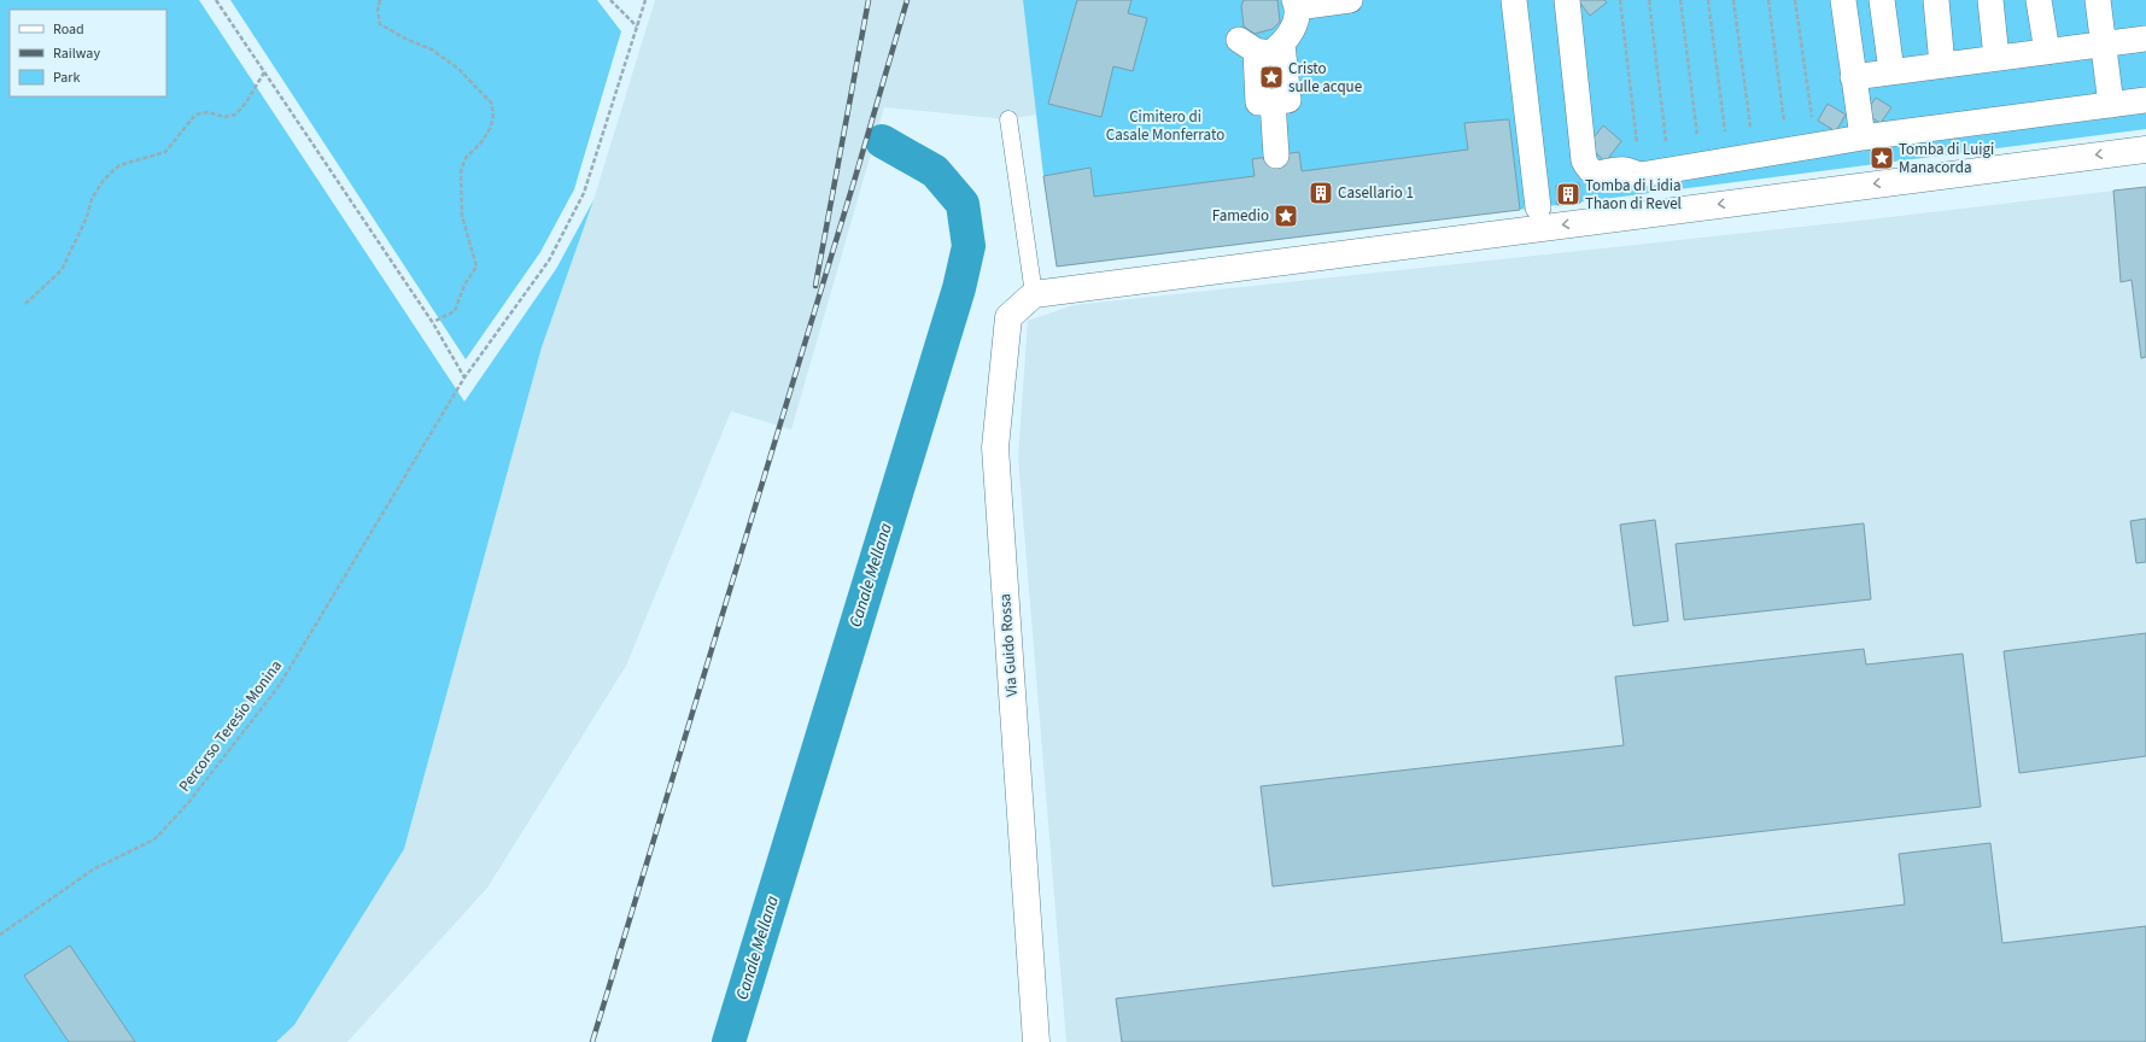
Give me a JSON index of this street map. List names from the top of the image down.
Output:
{
  "streets": {
    "street": ["Via Guido Rossa"],
    "path": ["Percorso Teresio Monina"]
  },
  "water": ["Canale Mellana"],
  "parks": ["Cimitero di Casale Monferrato"],
  "places": {
    "place": ["Cristo sulle acque", "Tomba di Luigi Manacorda", "Famedio"],
    "building": ["Casellario 1", "Tomba di Lidia Thaon di Revel"]
  },
  "legend": ["Road", "Railway", "Park"]
}
